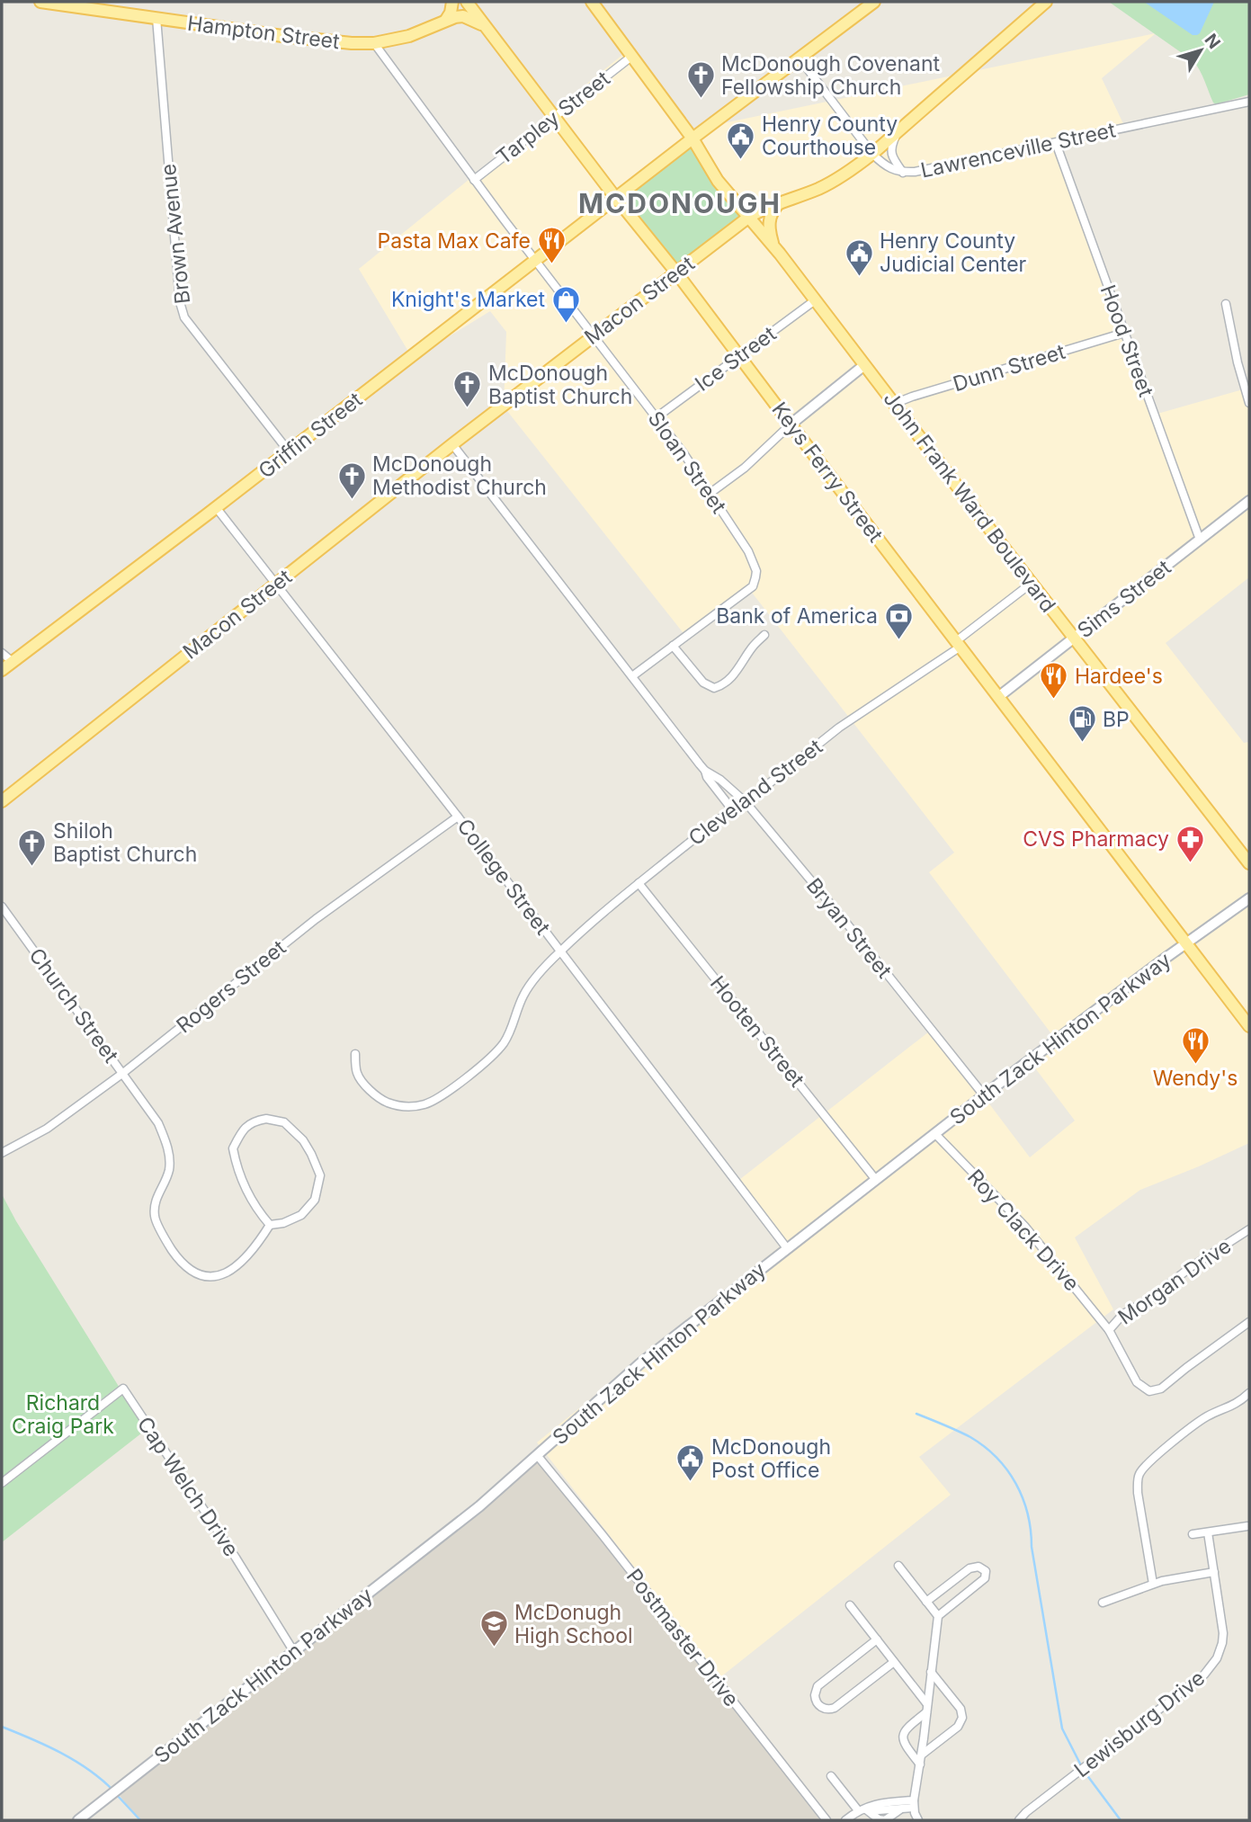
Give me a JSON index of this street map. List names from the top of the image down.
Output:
{
  "streets": {
    "main road": [
      "Hampton Street",
      "Macon Street",
      "Griffin Street",
      "Keys Ferry Street",
      "John Frank Ward Boulevard",
      "Sims Street",
      "South Zack Hinton Parkway"
    ],
    "street": [
      "Tarpley Street",
      "Lawrenceville Street",
      "Brown Avenue",
      "Hood Street",
      "Ice Street",
      "Dunn Street",
      "Sloan Street",
      "Cleveland Street",
      "College Street",
      "Bryan Street",
      "Rogers Street",
      "Church Street",
      "Hooten Street",
      "Roy Clack Drive",
      "Morgan Drive",
      "Cap Welch Drive",
      "Postmaster Drive",
      "Lewisburg Drive"
    ]
  },
  "crossings": [
    ["Hampton Street", "Brown Avenue"],
    ["Hampton Street", "Sloan Street"],
    ["Tarpley Street", "Sloan Street"],
    ["Tarpley Street", "Keys Ferry Street"],
    ["Tarpley Street", "John Frank Ward Boulevard"],
    ["Lawrenceville Street", "Macon Street"],
    ["Lawrenceville Street", "Hood Street"],
    ["Lawrenceville Street", "Griffin Street"],
    ["Brown Avenue", "Griffin Street"],
    ["Macon Street", "Sloan Street"],
    ["Macon Street", "Keys Ferry Street"],
    ["Macon Street", "John Frank Ward Boulevard"],
    ["Macon Street", "College Street"],
    ["Macon Street", "Bryan Street"],
    ["Hood Street", "Dunn Street"],
    ["Hood Street", "Sims Street"],
    ["Ice Street", "Sloan Street"],
    ["Ice Street", "Keys Ferry Street"],
    ["Ice Street", "John Frank Ward Boulevard"],
    ["Dunn Street", "John Frank Ward Boulevard"],
    ["Griffin Street", "Sloan Street"],
    ["Griffin Street", "Keys Ferry Street"],
    ["Griffin Street", "John Frank Ward Boulevard"],
    ["Griffin Street", "College Street"],
    ["Sloan Street", "Bryan Street"],
    ["Keys Ferry Street", "Sims Street"],
    ["Keys Ferry Street", "Cleveland Street"],
    ["Keys Ferry Street", "South Zack Hinton Parkway"],
    ["John Frank Ward Boulevard", "Sims Street"],
    ["John Frank Ward Boulevard", "Cleveland Street"],
    ["Cleveland Street", "College Street"],
    ["Cleveland Street", "Bryan Street"],
    ["Cleveland Street", "Hooten Street"],
    ["College Street", "Rogers Street"],
    ["College Street", "South Zack Hinton Parkway"],
    ["Bryan Street", "South Zack Hinton Parkway"],
    ["Rogers Street", "Church Street"],
    ["Hooten Street", "South Zack Hinton Parkway"],
    ["South Zack Hinton Parkway", "Roy Clack Drive"],
    ["South Zack Hinton Parkway", "Cap Welch Drive"],
    ["South Zack Hinton Parkway", "Postmaster Drive"],
    ["Roy Clack Drive", "Morgan Drive"]
  ],
  "districts": ["MCDONOUGH"],
  "parks": ["Richard Craig Park"],
  "places": {
    "church": [
      "McDonough Covenant Fellowship Church",
      "McDonough Baptist Church",
      "McDonough Methodist Church",
      "Shiloh Baptist Church"
    ],
    "public building": ["Henry County Courthouse", "Henry County Judicial Center", "McDonough Post Office"],
    "restaurant": ["Pasta Max Cafe", "Hardee's", "Wendy's"],
    "shop": ["Knight's Market"],
    "bank": ["Bank of America"],
    "fuel station": ["BP"],
    "pharmacy": ["CVS Pharmacy"],
    "school or university": ["McDonugh High School"]
  },
  "north": "top right"
}
